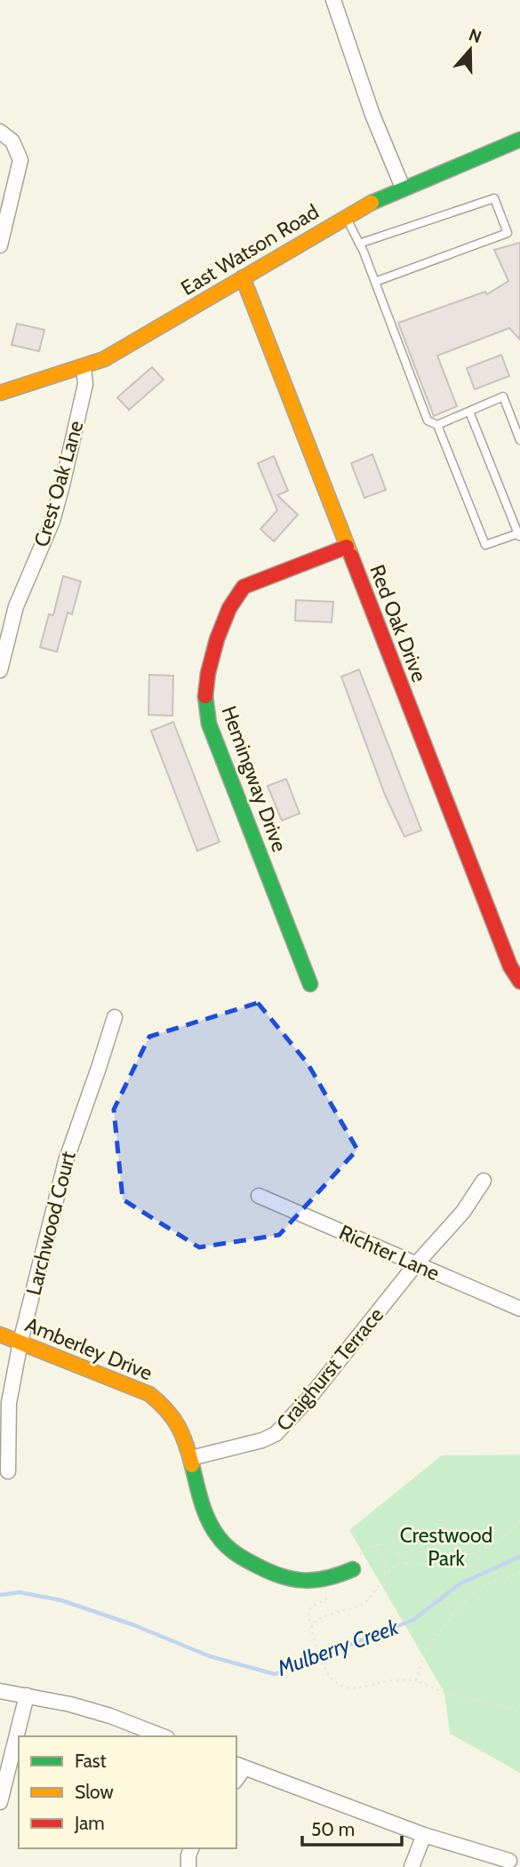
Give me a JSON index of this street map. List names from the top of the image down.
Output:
{
  "streets": {
    "street": [
      "East Watson Road",
      "Crest Oak Lane",
      "Red Oak Drive",
      "Hemingway Drive",
      "Larchwood Court",
      "Richter Lane",
      "Amberley Drive",
      "Craighurst Terrace"
    ]
  },
  "crossings": [
    ["East Watson Road", "Crest Oak Lane"],
    ["East Watson Road", "Red Oak Drive"],
    ["Red Oak Drive", "Hemingway Drive"],
    ["Larchwood Court", "Amberley Drive"],
    ["Richter Lane", "Craighurst Terrace"],
    ["Amberley Drive", "Craighurst Terrace"]
  ],
  "water": ["Mulberry Creek"],
  "parks": ["Crestwood Park"],
  "legend": ["Fast", "Slow", "Jam"],
  "scale_bar": "50 m",
  "north": "top"
}
